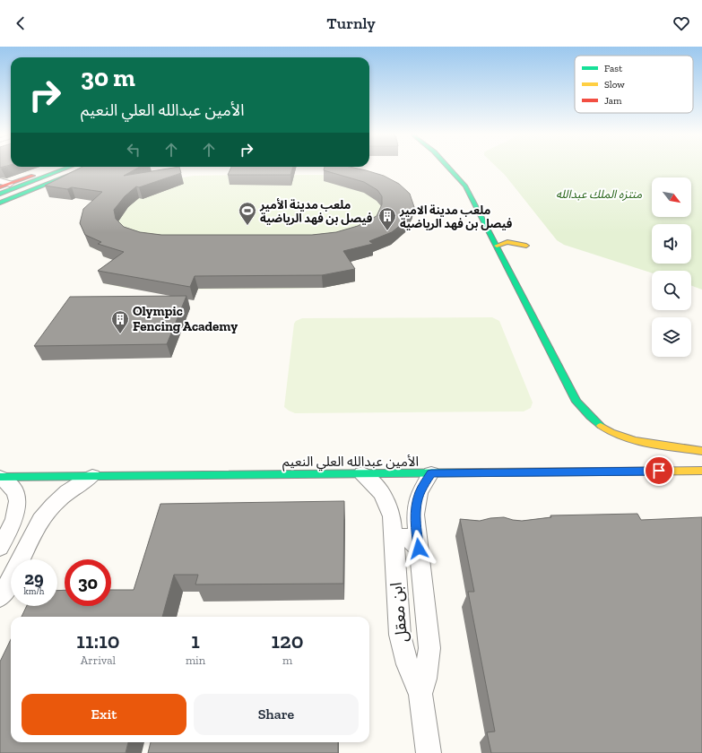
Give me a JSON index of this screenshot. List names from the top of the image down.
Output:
{
  "streets": {
    "main road": ["الأمين عبدالله العلي النعيم"],
    "street": ["ابن معقل"]
  },
  "crossings": [
    ["الأمين عبدالله العلي النعيم", "ابن معقل"]
  ],
  "parks": ["منتزه الملك عبدالله"],
  "places": {
    "sports": ["ملعب مدينة الأمير فيصل بن فهد الرياضية"],
    "building": ["ملعب مدينة الامير فيصل بن فهد الرياضية", "Olympic Fencing Academy"]
  },
  "legend": ["Fast", "Slow", "Jam"],
  "north": "bottom right",
  "page": {
    "header": "Turnly",
    "turn": ["30 m", "الأمين عبدالله العلي النعيم"],
    "speed": "29 km/h",
    "limit": "30",
    "eta": [
      "11:10",
      "Arrival",
      "1",
      "min",
      "120",
      "m"
    ],
    "buttons": ["Exit", "Share"]
  }
}
